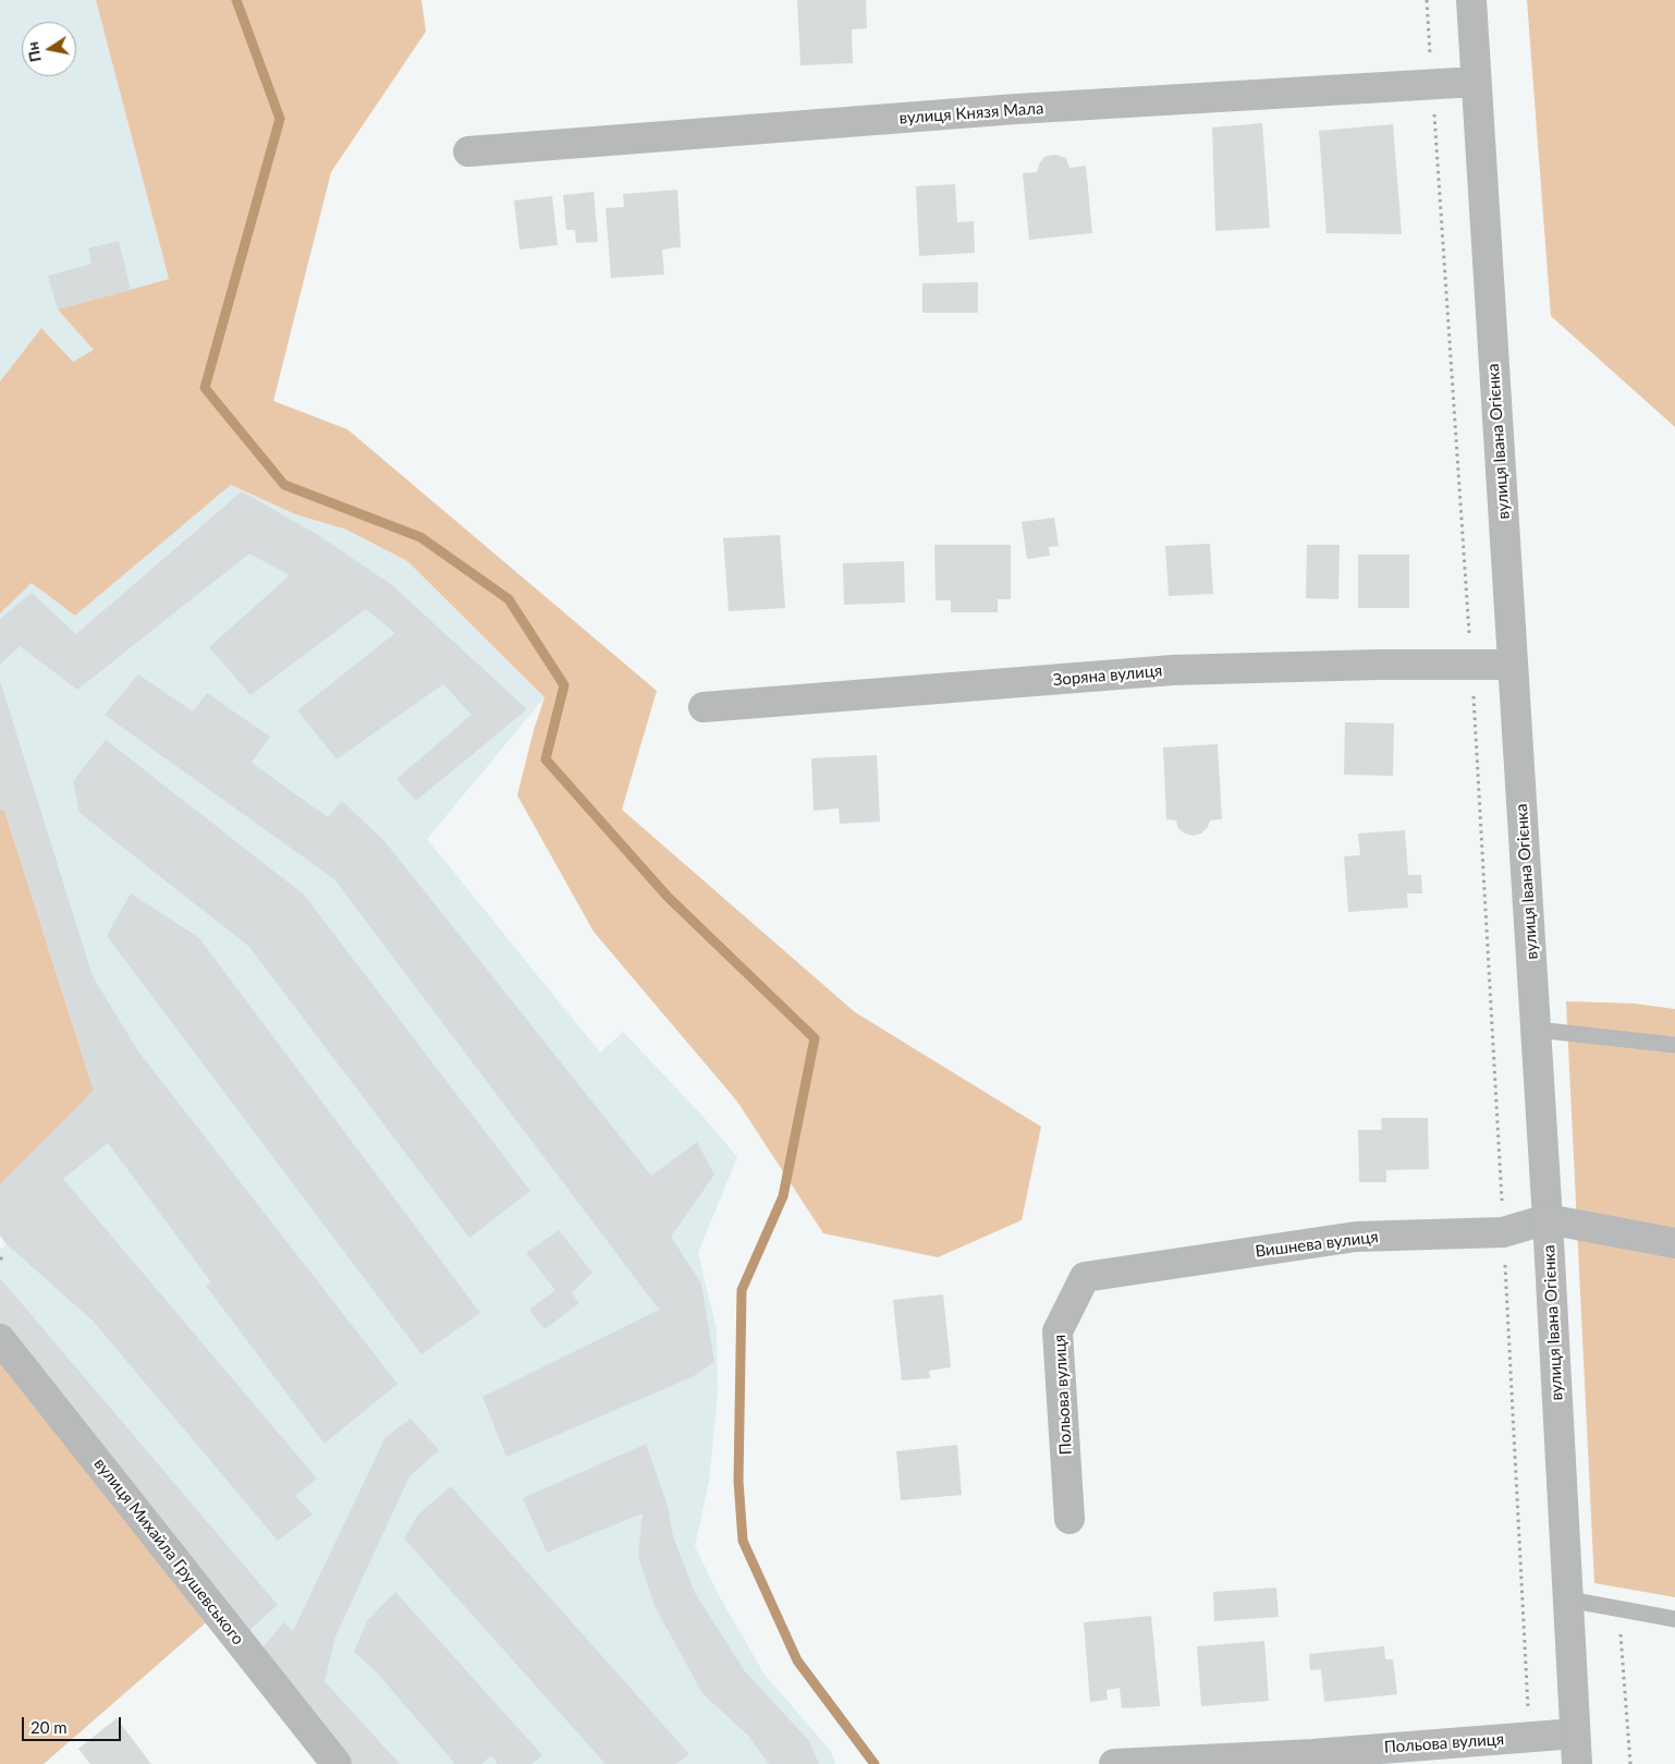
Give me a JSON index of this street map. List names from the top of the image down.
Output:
{
  "streets": {
    "street": [
      "вулиця Князя Мала",
      "вулиця Івана Огієнка",
      "Зоряна вулиця",
      "Вишнева вулиця",
      "Польова вулиця",
      "вулиця Михайла Грушевського"
    ]
  },
  "crossings": [
    ["вулиця Князя Мала", "вулиця Івана Огієнка"],
    ["вулиця Івана Огієнка", "Зоряна вулиця"],
    ["вулиця Івана Огієнка", "Вишнева вулиця"],
    ["вулиця Івана Огієнка", "Польова вулиця"],
    ["Вишнева вулиця", "Польова вулиця"]
  ],
  "scale_bar": "20 m",
  "north": "left"
}
